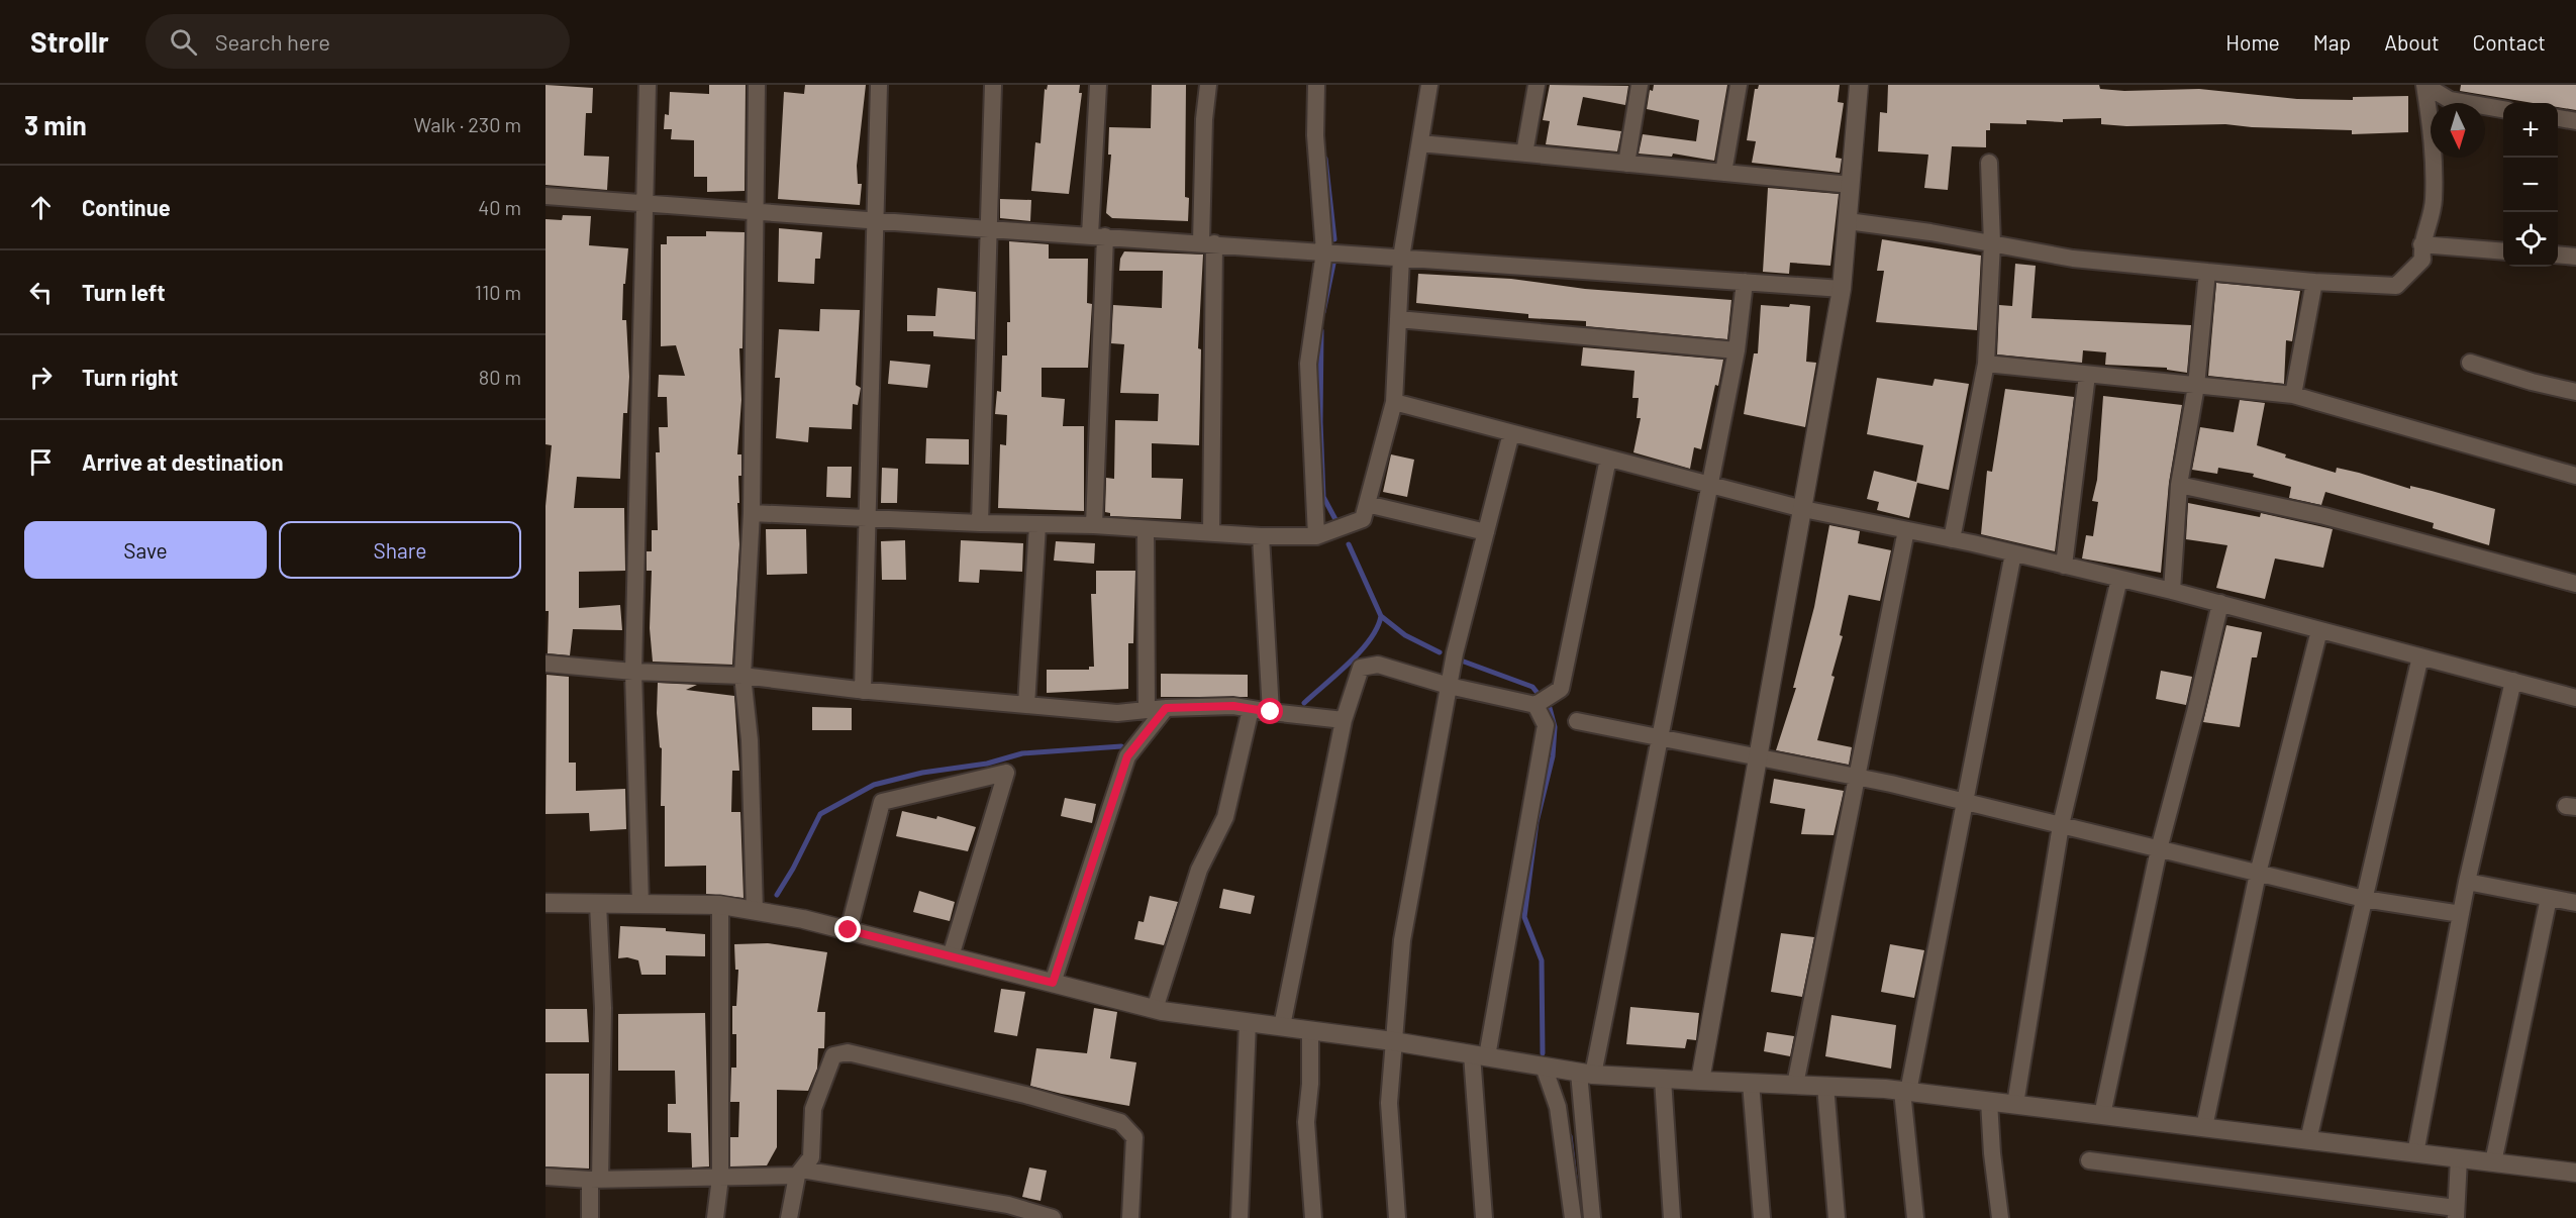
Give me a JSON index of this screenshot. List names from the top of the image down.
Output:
{
  "north": "bottom",
  "page": {
    "header": "Strollr",
    "search": "Search here",
    "nav": [
      "Home",
      "Map",
      "About",
      "Contact"
    ],
    "heading": ["3 min", "Walk · 230 m"],
    "map_buttons": ["+", "−"],
    "list": [
      ["Continue", "40 m"],
      ["Turn left", "110 m"],
      ["Turn right", "80 m"],
      "Arrive at destination"
    ],
    "buttons": ["Save", "Share"]
  }
}
